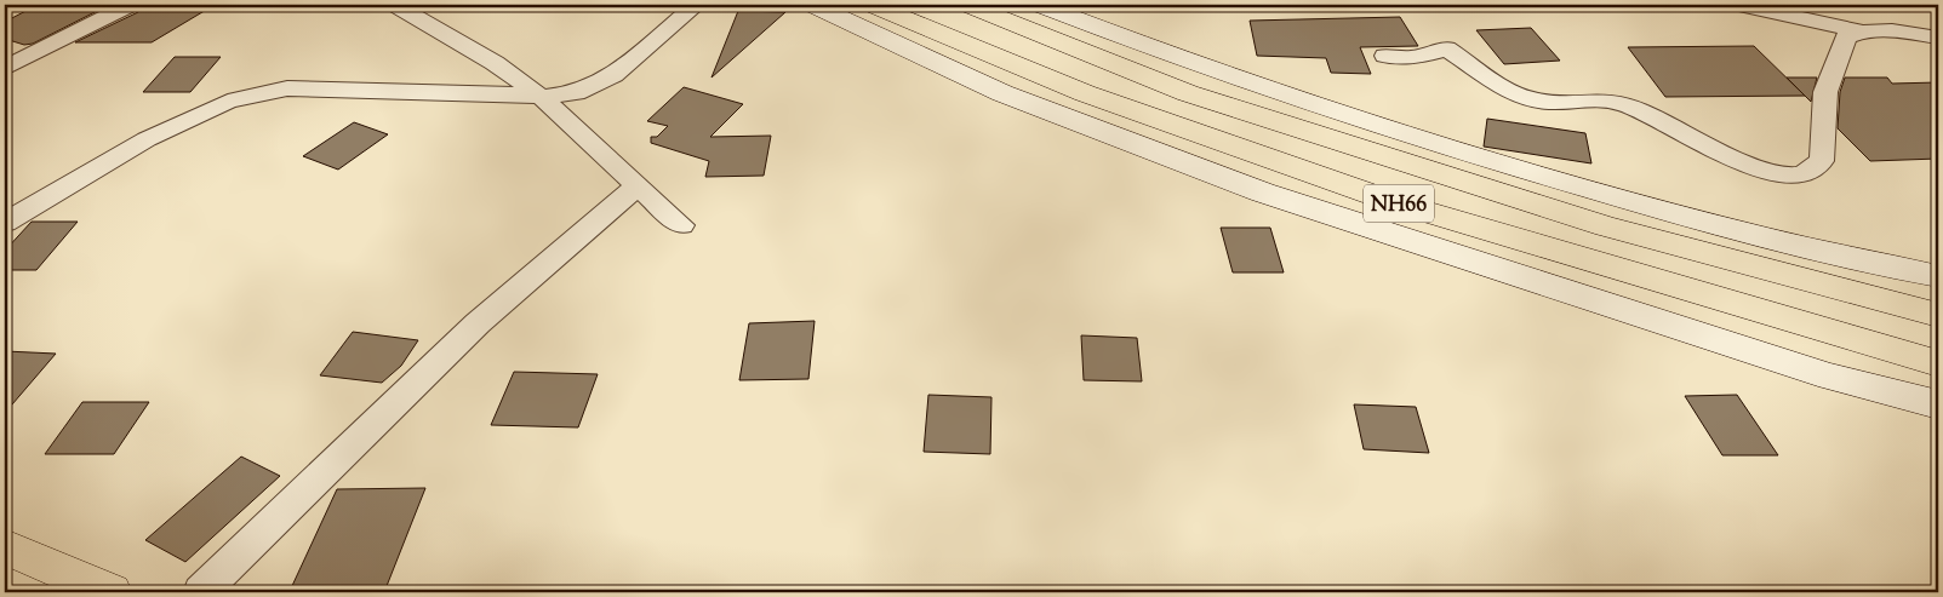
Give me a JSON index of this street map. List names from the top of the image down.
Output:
{
  "streets": {
    "main road": ["NH66"]
  }
}
